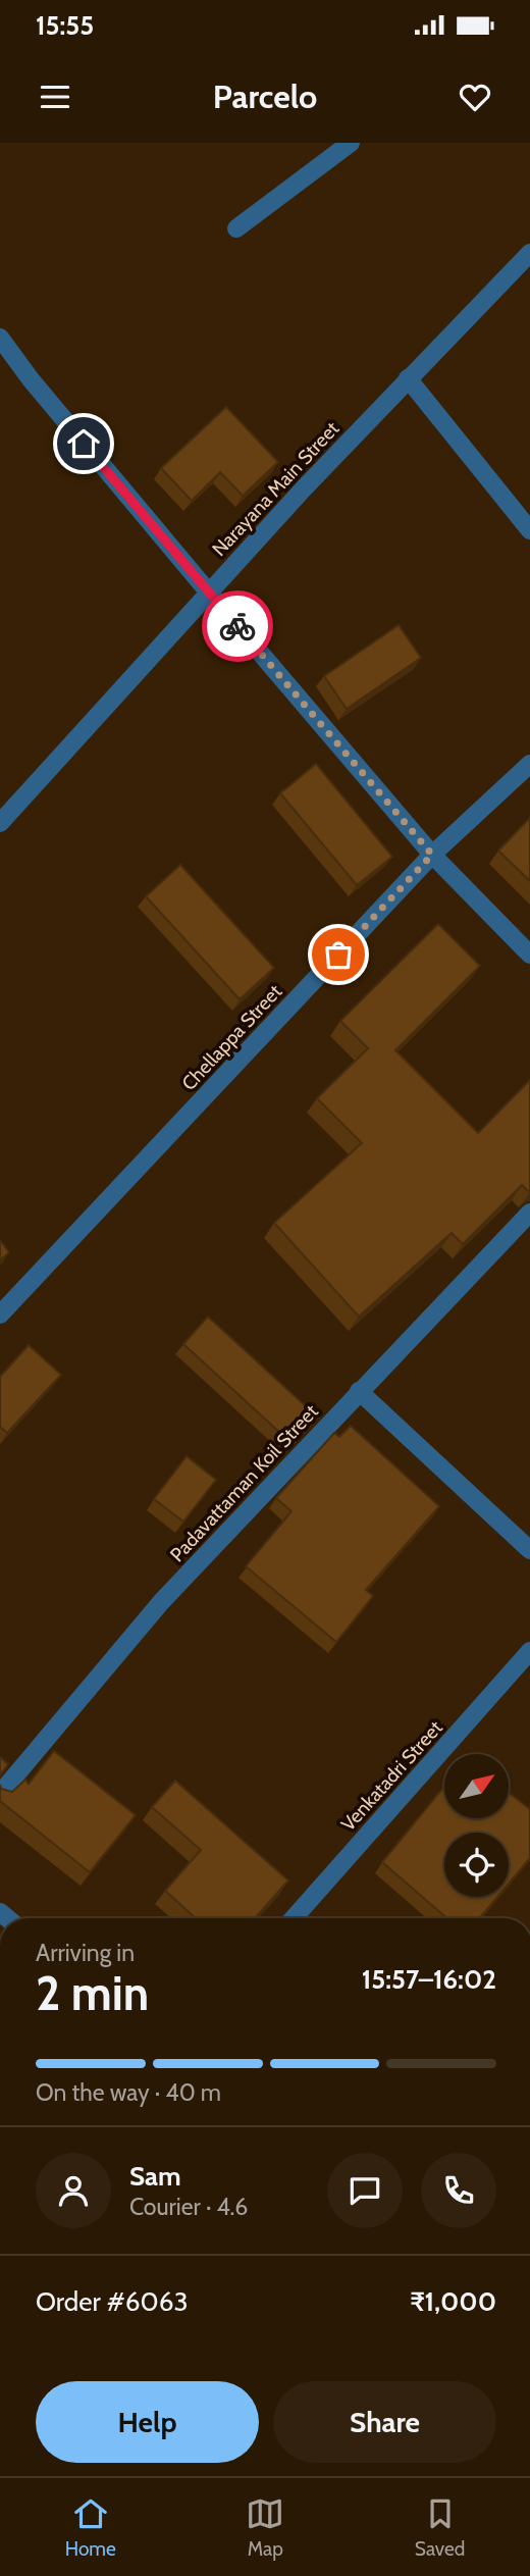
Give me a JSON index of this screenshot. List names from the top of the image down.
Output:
{
  "streets": {
    "street": [
      "Narayana Main Street",
      "Chellappa Street",
      "Padavattaman Koil Street",
      "Venkatadri Street"
    ]
  },
  "north": "top right",
  "page": {
    "status": "15:55",
    "header": "Parcelo",
    "heading": ["2 min", "Arriving in", "15:57–16:02"],
    "panel": [
      "Sam",
      "Courier · 4.6",
      "Order #6063",
      "₹1,000"
    ],
    "bar": "On the way · 40 m",
    "buttons": ["Help", "Share"],
    "tabs": ["Home", "Map", "Saved"]
  }
}
